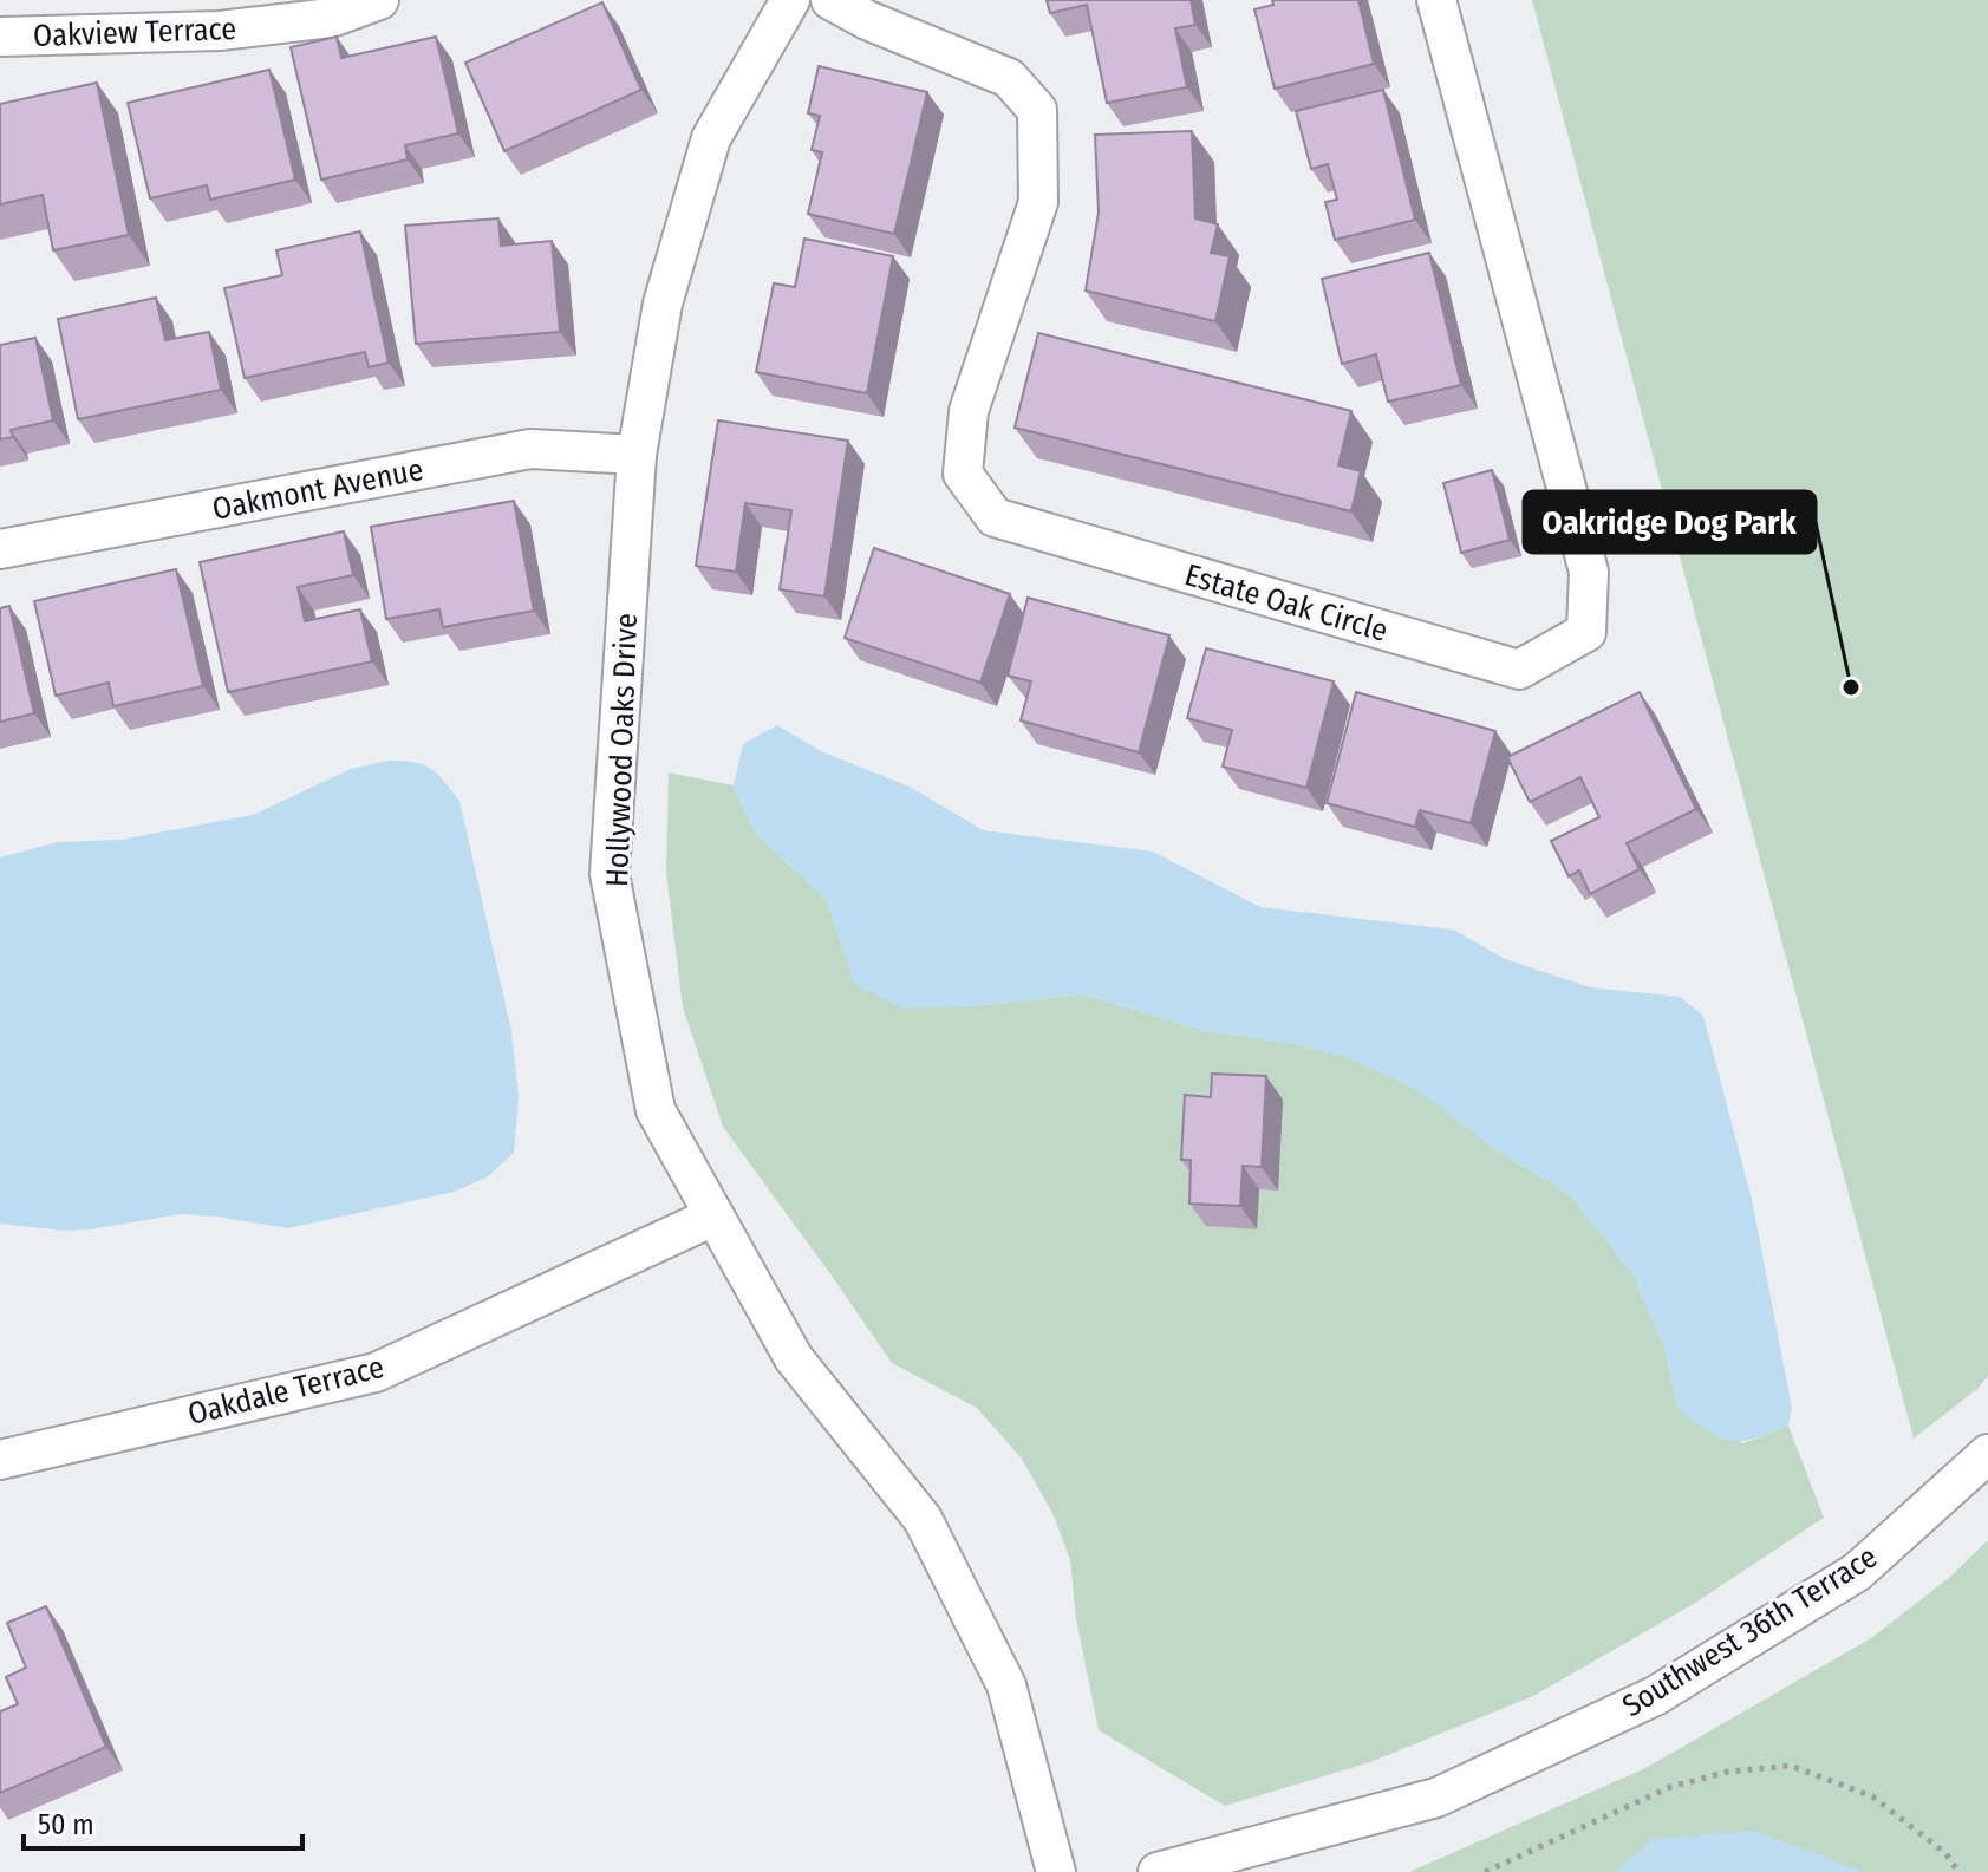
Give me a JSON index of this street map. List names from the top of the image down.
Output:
{
  "streets": {
    "street": [
      "Oakview Terrace",
      "Oakmont Avenue",
      "Estate Oak Circle",
      "Hollywood Oaks Drive",
      "Oakdale Terrace",
      "Southwest 36th Terrace"
    ]
  },
  "crossings": [
    ["Oakmont Avenue", "Hollywood Oaks Drive"],
    ["Hollywood Oaks Drive", "Oakdale Terrace"]
  ],
  "places": ["Oakridge Dog Park"],
  "scale_bar": "50 m"
}
